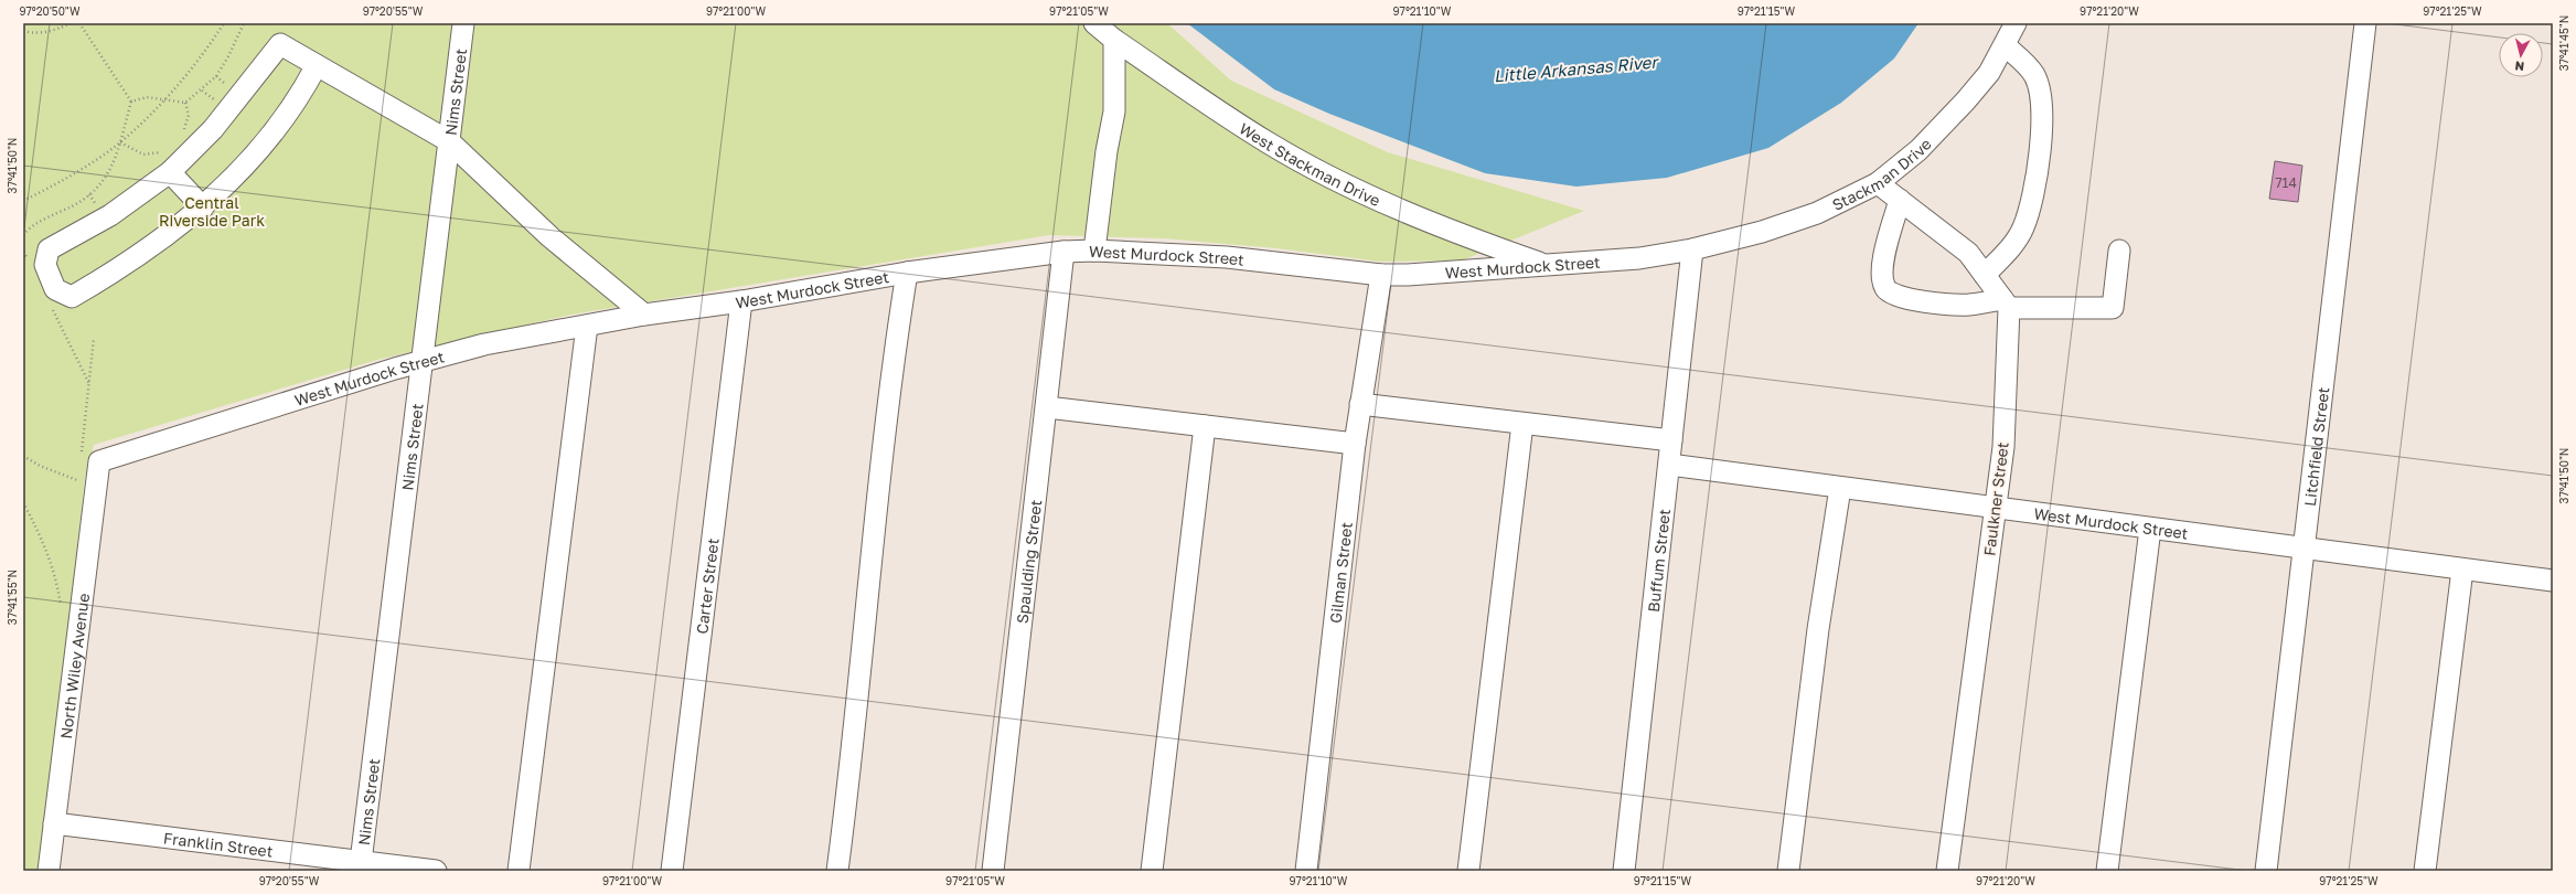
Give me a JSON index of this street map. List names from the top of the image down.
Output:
{
  "streets": {
    "street": [
      "Nims Street",
      "West Stackman Drive",
      "Stackman Drive",
      "West Murdock Street",
      "Litchfield Street",
      "Faulkner Street",
      "Buffum Street",
      "Spaulding Street",
      "Gilman Street",
      "Carter Street",
      "North Wiley Avenue",
      "Franklin Street"
    ]
  },
  "crossings": [
    ["Nims Street", "West Murdock Street"],
    ["Nims Street", "Franklin Street"],
    ["West Stackman Drive", "West Murdock Street"],
    ["Stackman Drive", "West Murdock Street"],
    ["Stackman Drive", "Buffum Street"],
    ["West Murdock Street", "Litchfield Street"],
    ["West Murdock Street", "Faulkner Street"],
    ["West Murdock Street", "Buffum Street"],
    ["West Murdock Street", "Spaulding Street"],
    ["West Murdock Street", "Gilman Street"],
    ["West Murdock Street", "Carter Street"],
    ["West Murdock Street", "North Wiley Avenue"],
    ["North Wiley Avenue", "Franklin Street"]
  ],
  "water": ["Little Arkansas River"],
  "parks": ["Central Riverside Park"],
  "house_numbers": ["714"],
  "north": "bottom",
  "coordinates": [
    "97°20'50\"W",
    "97°20'55\"W",
    "97°21'00\"W",
    "97°21'05\"W",
    "97°21'10\"W",
    "97°21'15\"W",
    "97°21'20\"W",
    "97°21'25\"W",
    "37°41'45\"N",
    "37°41'50\"N",
    "37°41'55\"N"
  ]
}
